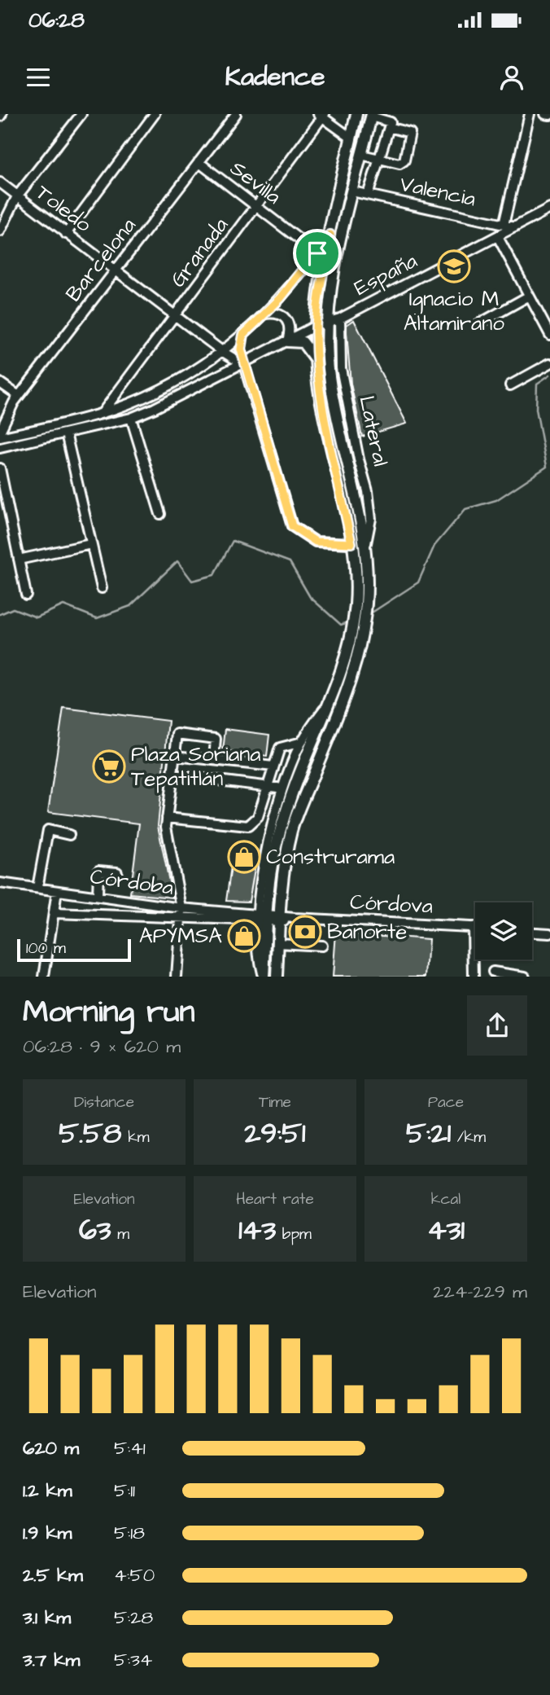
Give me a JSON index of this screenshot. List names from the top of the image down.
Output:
{
  "streets": {
    "street": [
      "Sevilla",
      "Valencia",
      "Toledo",
      "Granada",
      "Barcelona",
      "España",
      "Lateral",
      "Córdoba",
      "Córdova"
    ]
  },
  "crossings": [
    ["Sevilla", "Granada"],
    ["Sevilla", "Barcelona"],
    ["Valencia", "España"],
    ["Toledo", "Granada"],
    ["Toledo", "Barcelona"],
    ["Toledo", "España"],
    ["Granada", "España"],
    ["España", "Lateral"],
    ["Córdoba", "Córdova"]
  ],
  "places": {
    "school or university": ["Ignacio M Altamirano"],
    "supermarket": ["Plaza Soriana Tepatitlán"],
    "shop": ["Construrama", "APYMSA"],
    "bank": ["Banorte"]
  },
  "scale_bar": "100 m",
  "page": {
    "status": "06:28",
    "header": "Kadence",
    "scale": "100 m",
    "heading": ["Morning run", "06:28 · 9 × 620 m"],
    "stats": [
      ["Distance", "5.58 km"],
      ["Time", "29:51"],
      ["Pace", "5:21 /km"],
      ["Elevation", "63 m"],
      ["Heart rate", "143 bpm"],
      ["kcal", "431"]
    ],
    "chart": ["Elevation", "224–229 m"],
    "list": [
      {
        "name": "620 m",
        "note": "5:41"
      },
      {
        "name": "1.2 km",
        "note": "5:11"
      },
      {
        "name": "1.9 km",
        "note": "5:18"
      },
      {
        "name": "2.5 km",
        "note": "4:50"
      },
      {
        "name": "3.1 km",
        "note": "5:28"
      },
      {
        "name": "3.7 km",
        "note": "5:34"
      }
    ]
  }
}
